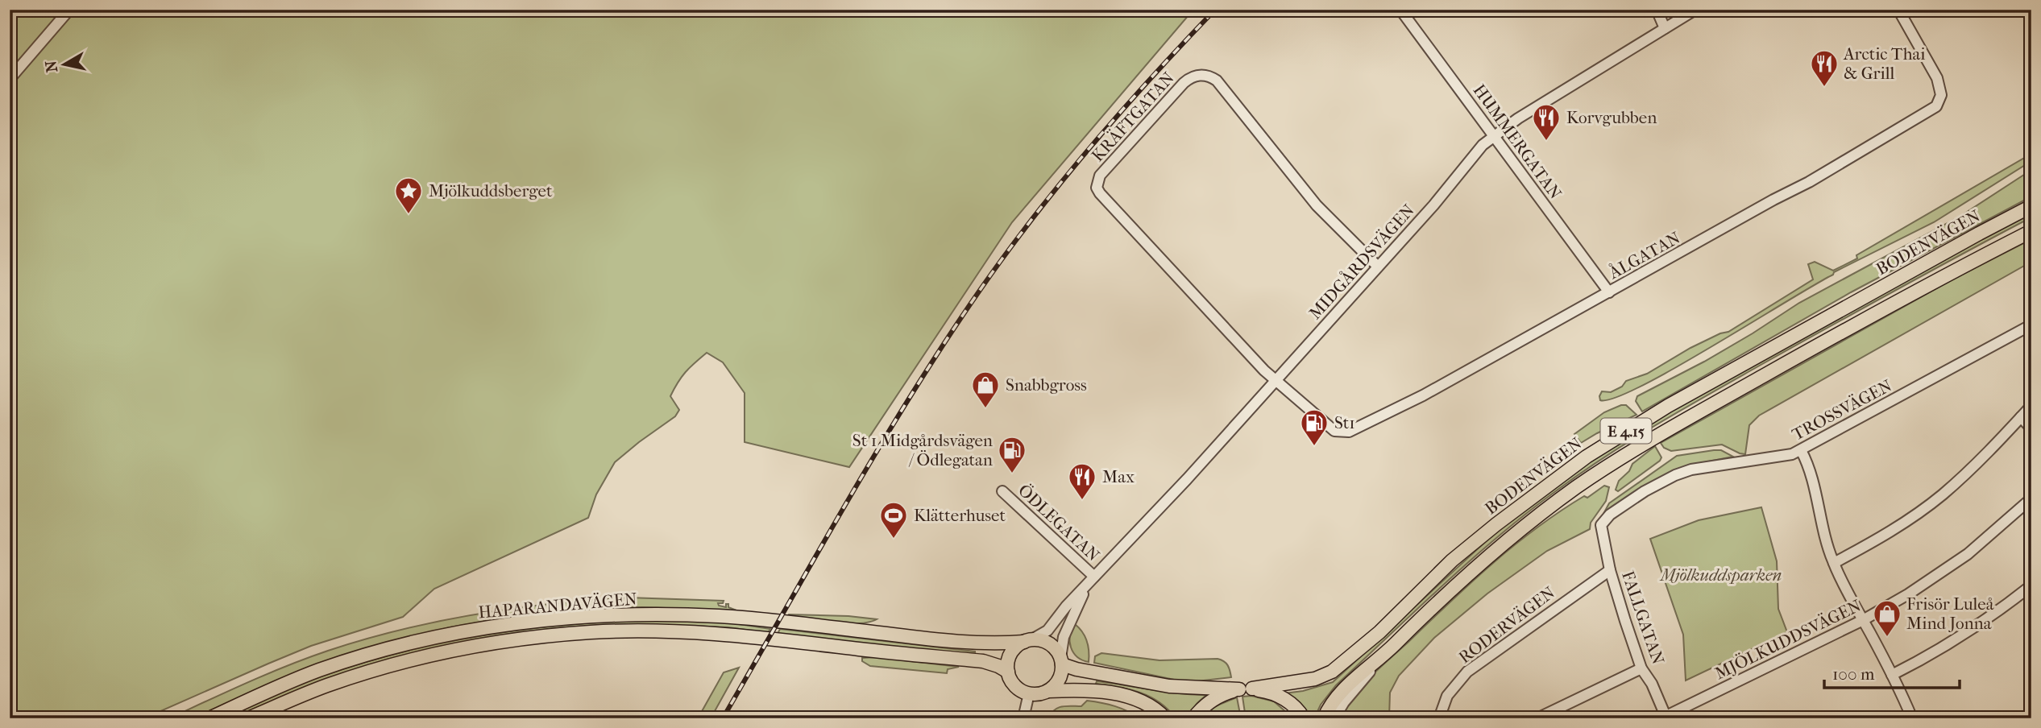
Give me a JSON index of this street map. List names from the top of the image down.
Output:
{
  "streets": {
    "main road": ["BODENVÄGEN", "E 4.15", "HAPARANDAVÄGEN"],
    "street": [
      "KRÄFTGATAN",
      "HUMMERGATAN",
      "ÅLGATAN",
      "MIDGÅRDSVÄGEN",
      "TROSSVÄGEN",
      "ÖDLEGATAN",
      "FALLGATAN",
      "RODERVÄGEN",
      "MJÖLKUDDSVÄGEN"
    ]
  },
  "crossings": [
    ["KRÄFTGATAN", "ÅLGATAN"],
    ["KRÄFTGATAN", "MIDGÅRDSVÄGEN"],
    ["HUMMERGATAN", "ÅLGATAN"],
    ["HUMMERGATAN", "MIDGÅRDSVÄGEN"],
    ["ÅLGATAN", "MIDGÅRDSVÄGEN"],
    ["MIDGÅRDSVÄGEN", "ÖDLEGATAN"],
    ["MIDGÅRDSVÄGEN", "HAPARANDAVÄGEN"],
    ["TROSSVÄGEN", "FALLGATAN"],
    ["FALLGATAN", "RODERVÄGEN"],
    ["FALLGATAN", "MJÖLKUDDSVÄGEN"]
  ],
  "parks": ["Mjölkuddsparken"],
  "places": {
    "restaurant": ["Arctic Thai & Grill", "Korvgubben", "Max"],
    "place": ["Mjölkuddsberget"],
    "shop": ["Snabbgross", "Frisör Luleå Mind Jonna"],
    "fuel station": ["St1", "St 1 Midgårdsvägen / Ödlegatan"],
    "sports": ["Klätterhuset"]
  },
  "scale_bar": "100 m",
  "north": "left"
}
